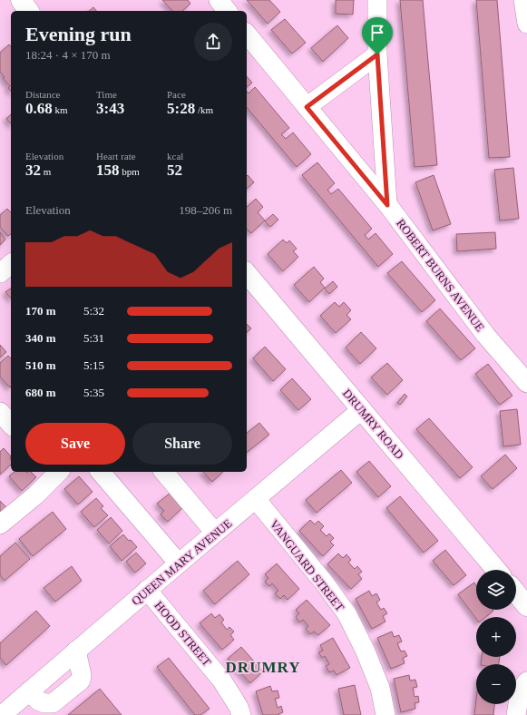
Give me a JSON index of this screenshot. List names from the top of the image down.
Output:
{
  "streets": {
    "main road": ["DRUMRY ROAD"],
    "street": [
      "ROBERT BURNS AVENUE",
      "QUEEN MARY AVENUE",
      "VANGUARD STREET",
      "HOOD STREET"
    ]
  },
  "crossings": [
    ["DRUMRY ROAD", "QUEEN MARY AVENUE"],
    ["QUEEN MARY AVENUE", "VANGUARD STREET"],
    ["QUEEN MARY AVENUE", "HOOD STREET"]
  ],
  "districts": ["DRUMRY"],
  "page": {
    "heading": ["Evening run", "18:24 · 4 × 170 m"],
    "stats": [
      ["Distance", "0.68 km"],
      ["Time", "3:43"],
      ["Pace", "5:28 /km"],
      ["Elevation", "32 m"],
      ["Heart rate", "158 bpm"],
      ["kcal", "52"]
    ],
    "chart": ["Elevation", "198–206 m"],
    "list": [
      {
        "name": "170 m",
        "note": "5:32"
      },
      {
        "name": "340 m",
        "note": "5:31"
      },
      {
        "name": "510 m",
        "note": "5:15"
      },
      {
        "name": "680 m",
        "note": "5:35"
      }
    ],
    "buttons": ["Save", "Share"],
    "map_buttons": ["+", "−"]
  }
}
